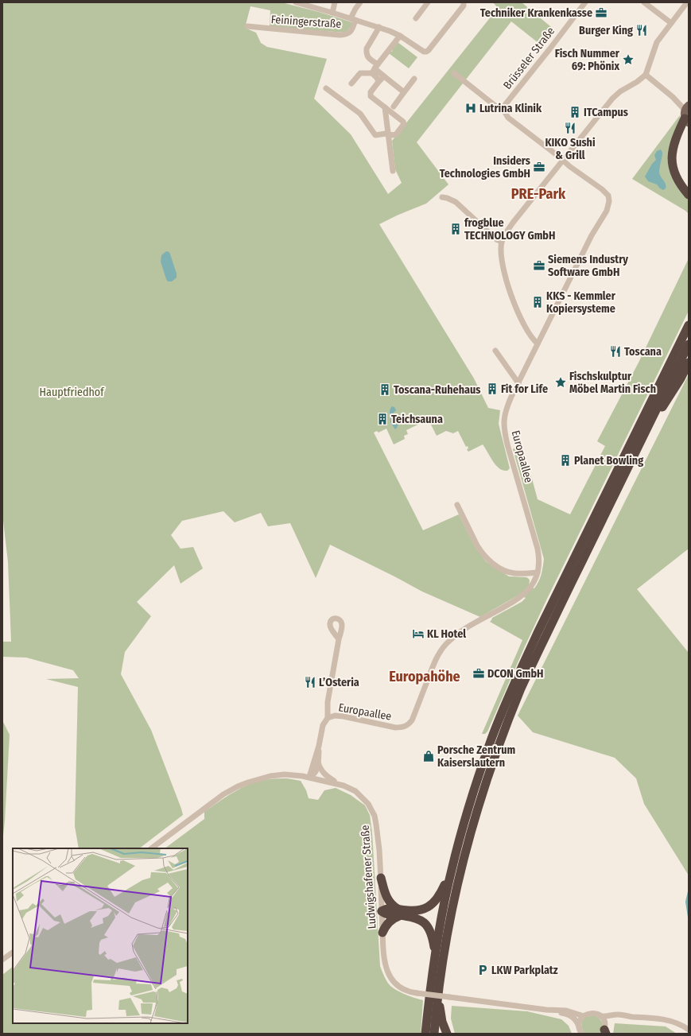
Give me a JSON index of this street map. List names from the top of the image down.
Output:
{
  "streets": {
    "street": [
      "Feiningerstraße",
      "Brüsseler Straße",
      "Europaallee",
      "Ludwigshafener Straße"
    ]
  },
  "crossings": [
    ["Europaallee", "Ludwigshafener Straße"]
  ],
  "districts": ["PRE-Park", "Europahöhe"],
  "parks": ["Hauptfriedhof"],
  "places": {
    "office": [
      "Techniker Krankenkasse",
      "Insiders Technologies GmbH",
      "Siemens Industry Software GmbH",
      "DCON GmbH"
    ],
    "restaurant": [
      "Burger King",
      "KIKO Sushi & Grill",
      "Toscana",
      "L’Osteria"
    ],
    "place": ["Fisch Nummer 69: Phönix", "Fischskulptur Möbel Martin Fisch"],
    "hospital": ["Lutrina Klinik"],
    "building": [
      "ITCampus",
      "frogblue TECHNOLOGY GmbH",
      "KKS - Kemmler Kopiersysteme",
      "Fit for Life",
      "Toscana-Ruhehaus",
      "Teichsauna",
      "Planet Bowling"
    ],
    "hotel": ["KL Hotel"],
    "shop": ["Porsche Zentrum Kaiserslautern"],
    "parking": ["LKW Parkplatz"]
  }
}
